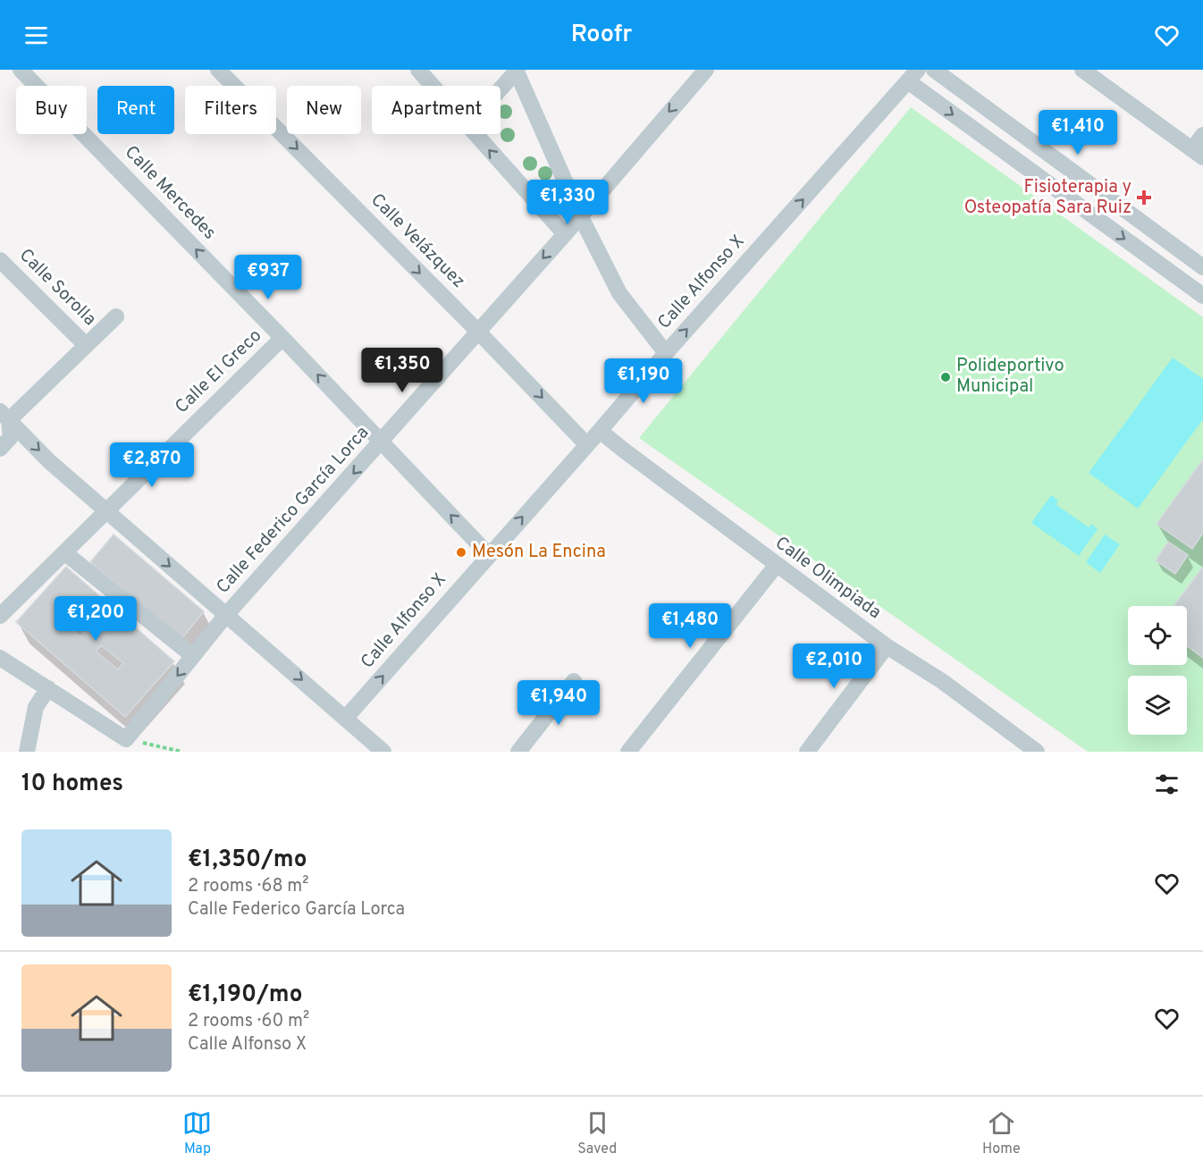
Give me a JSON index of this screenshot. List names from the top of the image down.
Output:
{
  "streets": {
    "street": [
      "Calle Mercedes",
      "Calle Velázquez",
      "Calle Alfonso X",
      "Calle Sorolla",
      "Calle El Greco",
      "Calle Federico García Lorca",
      "Calle Olimpiada"
    ]
  },
  "crossings": [
    ["Calle Mercedes", "Calle Alfonso X"],
    ["Calle Mercedes", "Calle El Greco"],
    ["Calle Mercedes", "Calle Federico García Lorca"],
    ["Calle Velázquez", "Calle Alfonso X"],
    ["Calle Velázquez", "Calle Federico García Lorca"],
    ["Calle Alfonso X", "Calle Olimpiada"]
  ],
  "one_way": ["Calle Mercedes", "Calle Alfonso X", "Calle Federico García Lorca"],
  "places": {
    "health": ["Fisioterapia y Osteopatía Sara Ruiz"],
    "other": ["Polideportivo Municipal", "Mesón La Encina"]
  },
  "page": {
    "header": "Roofr",
    "chip": [
      "Buy",
      "Rent",
      "Filters",
      "New",
      "Apartment"
    ],
    "price": [
      "€1,410",
      "€1,330",
      "€937",
      "€1,350",
      "€1,190",
      "€2,870",
      "€1,200",
      "€1,480",
      "€2,010",
      "€1,940"
    ],
    "heading": "10 homes",
    "list": [
      {
        "name": "€1,350/mo",
        "note": "2 rooms · 68 m² · Calle Federico García Lorca"
      },
      {
        "name": "€1,190/mo",
        "note": "2 rooms · 60 m² · Calle Alfonso X"
      }
    ],
    "tabs": ["Map", "Saved", "Home"]
  }
}
